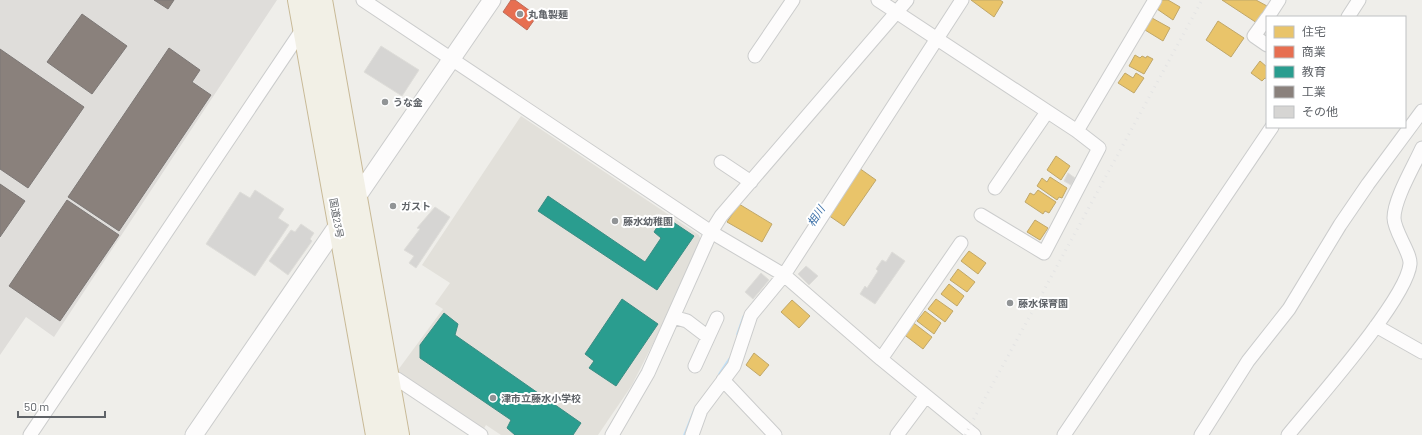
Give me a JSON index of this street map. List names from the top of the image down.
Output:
{
  "streets": {
    "highway": ["国道23号"]
  },
  "water": ["相川"],
  "places": [
    "丸亀製麺",
    "うな金",
    "ガスト",
    "藤水幼稚園",
    "藤水保育園",
    "津市立藤水小学校"
  ],
  "legend": [
    "住宅",
    "商業",
    "教育",
    "工業",
    "その他"
  ],
  "scale_bar": "50 m"
}
